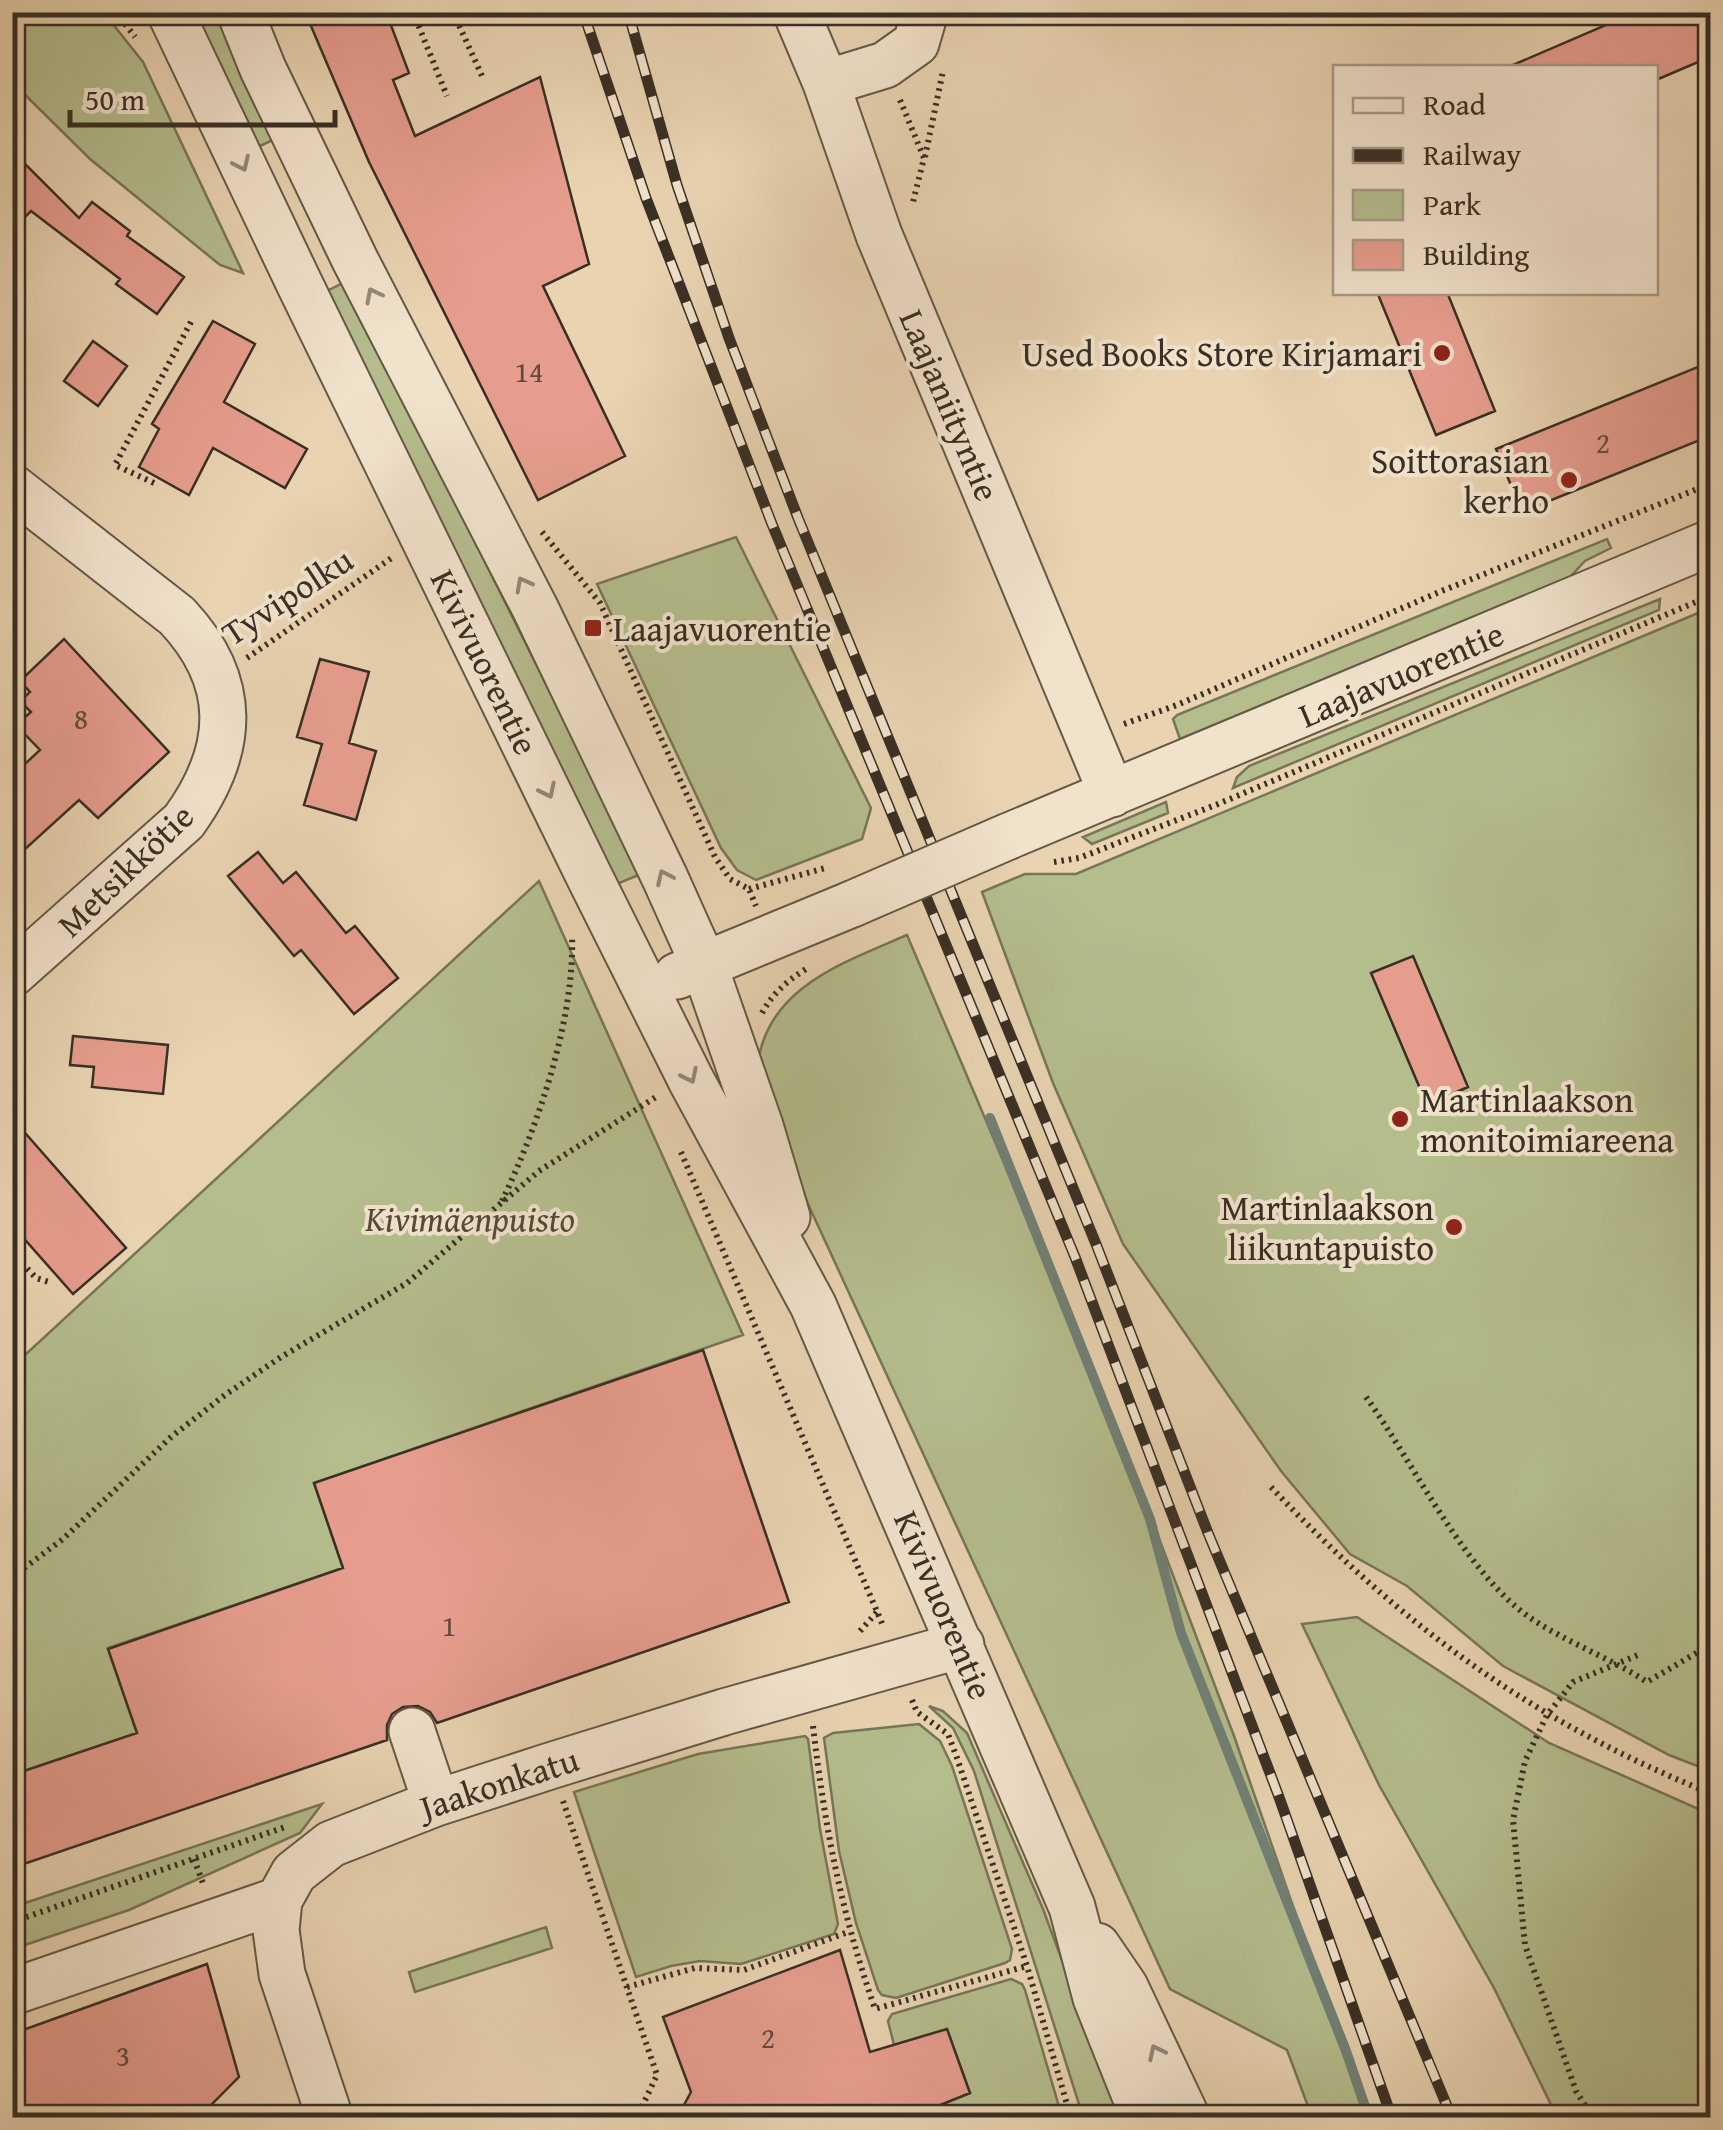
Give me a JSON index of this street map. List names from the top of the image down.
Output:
{
  "streets": {
    "street": [
      "Laajaniityntie",
      "Kivivuorentie",
      "Laajavuorentie",
      "Metsikkötie",
      "Jaakonkatu"
    ],
    "path": ["Tyvipolku"]
  },
  "crossings": [
    ["Laajaniityntie", "Laajavuorentie"],
    ["Tyvipolku", "Metsikkötie"],
    ["Kivivuorentie", "Laajavuorentie"],
    ["Kivivuorentie", "Jaakonkatu"]
  ],
  "parks": ["Kivimäenpuisto"],
  "places": {
    "other": [
      "Used Books Store Kirjamari",
      "Soittorasian kerho",
      "Martinlaakson monitoimiareena",
      "Martinlaakson liikuntapuisto"
    ],
    "transit": ["Laajavuorentie"]
  },
  "house_numbers": [
    "14",
    "2",
    "8",
    "1",
    "2",
    "3"
  ],
  "legend": [
    "Road",
    "Railway",
    "Park",
    "Building"
  ],
  "scale_bar": "50 m"
}
